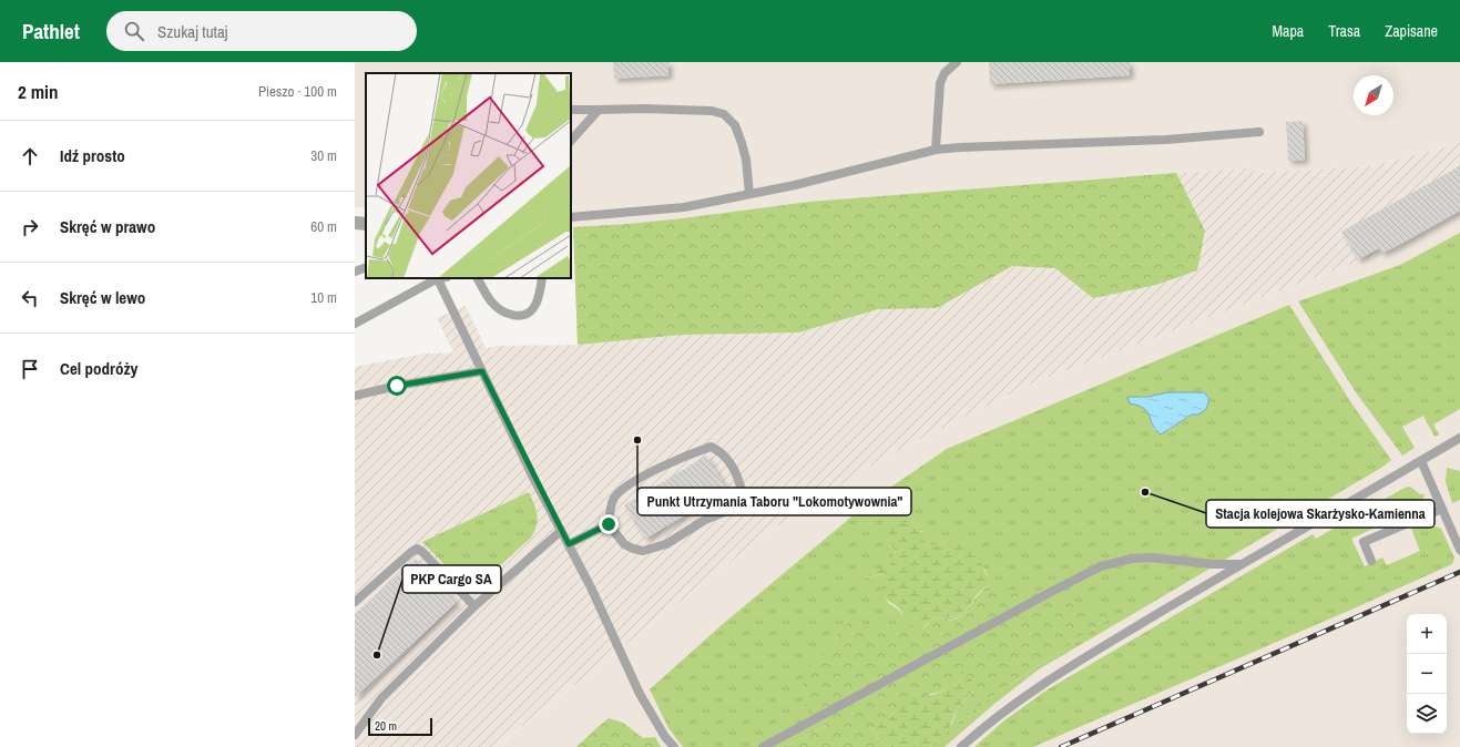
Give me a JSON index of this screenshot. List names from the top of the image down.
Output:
{
  "places": ["Punkt Utrzymania Taboru \"Lokomotywownia\"", "Stacja kolejowa Skarżysko-Kamienna", "PKP Cargo SA"],
  "scale_bar": "20 m",
  "north": "bottom left",
  "page": {
    "header": "Pathlet",
    "search": "Szukaj tutaj",
    "nav": ["Mapa", "Trasa", "Zapisane"],
    "heading": ["2 min", "Pieszo · 100 m"],
    "list": [
      ["Idź prosto", "30 m"],
      ["Skręć w prawo", "60 m"],
      ["Skręć w lewo", "10 m"],
      "Cel podróży"
    ],
    "map_buttons": ["+", "−"],
    "scale": "20 m"
  }
}
